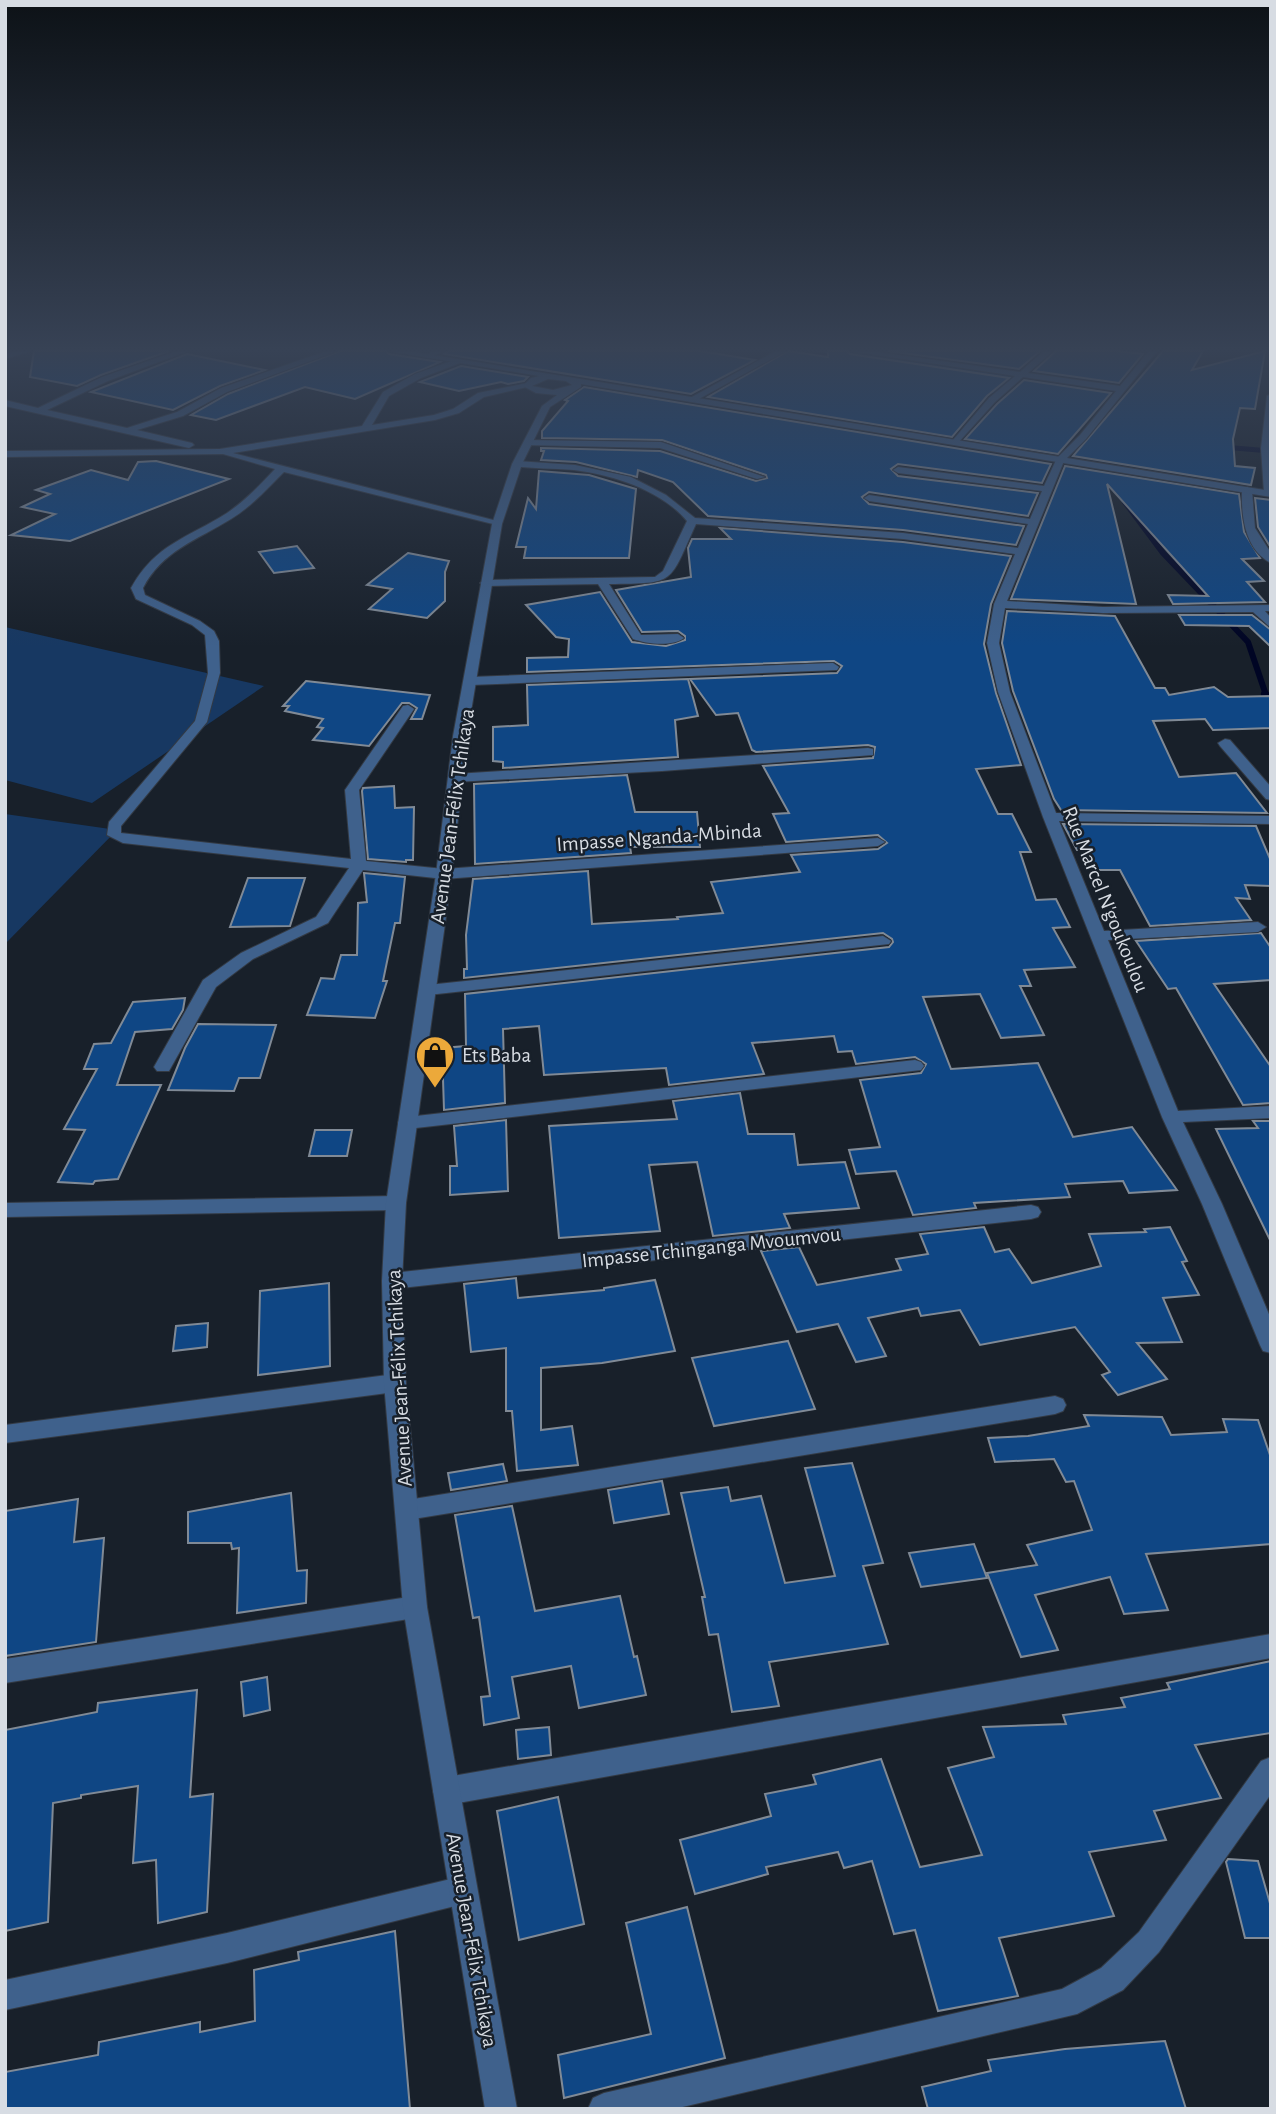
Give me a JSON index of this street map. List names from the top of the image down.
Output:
{
  "streets": {
    "street": [
      "Avenue Jean-Félix Tchikaya",
      "Impasse Nganda-Mbinda",
      "Rue Marcel N'goukoulou",
      "Impasse Tchinganga Mvoumvou"
    ]
  },
  "crossings": [
    ["Avenue Jean-Félix Tchikaya", "Impasse Nganda-Mbinda"],
    ["Avenue Jean-Félix Tchikaya", "Impasse Tchinganga Mvoumvou"]
  ],
  "places": {
    "shop": ["Ets Baba"]
  }
}
